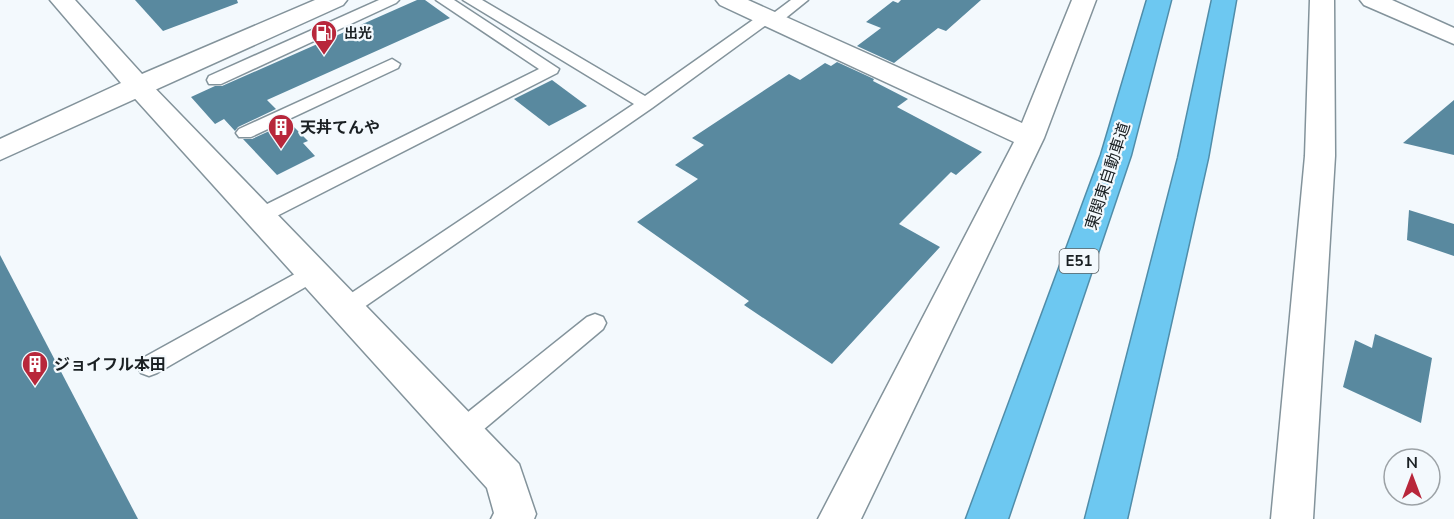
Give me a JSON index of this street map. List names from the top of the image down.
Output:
{
  "streets": {
    "highway": ["東関東自動車道", "E51"]
  },
  "places": {
    "fuel station": ["出光"],
    "building": ["天丼てんや", "ジョイフル本田"]
  },
  "north": "top"
}
